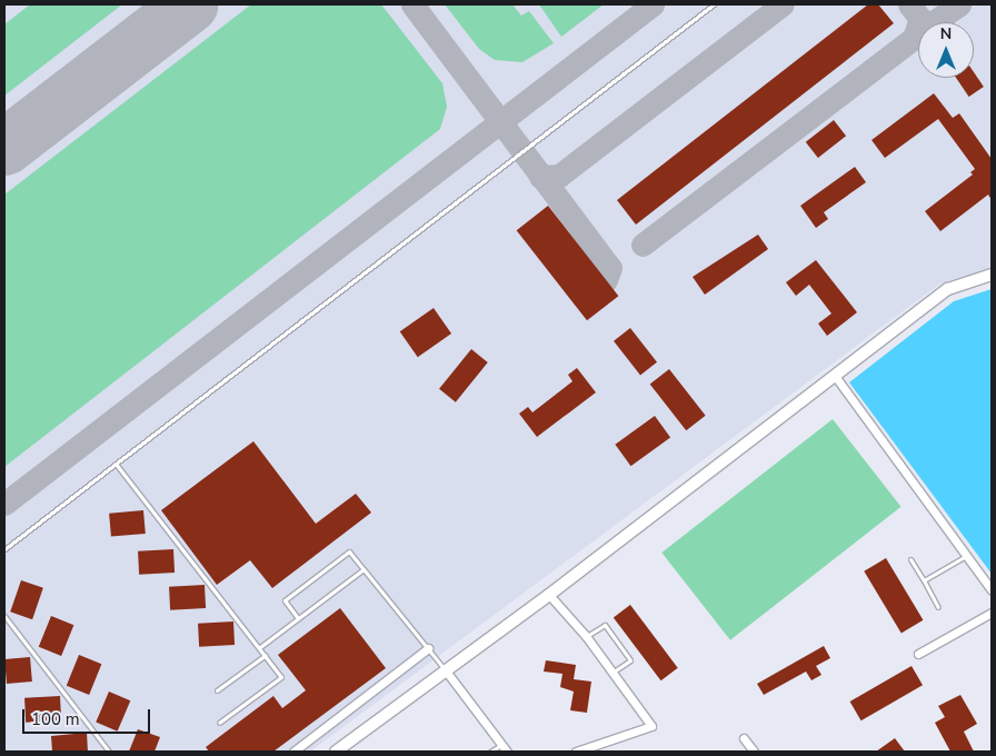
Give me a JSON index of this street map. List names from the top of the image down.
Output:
{
  "scale_bar": "100 m",
  "north": "top"
}
